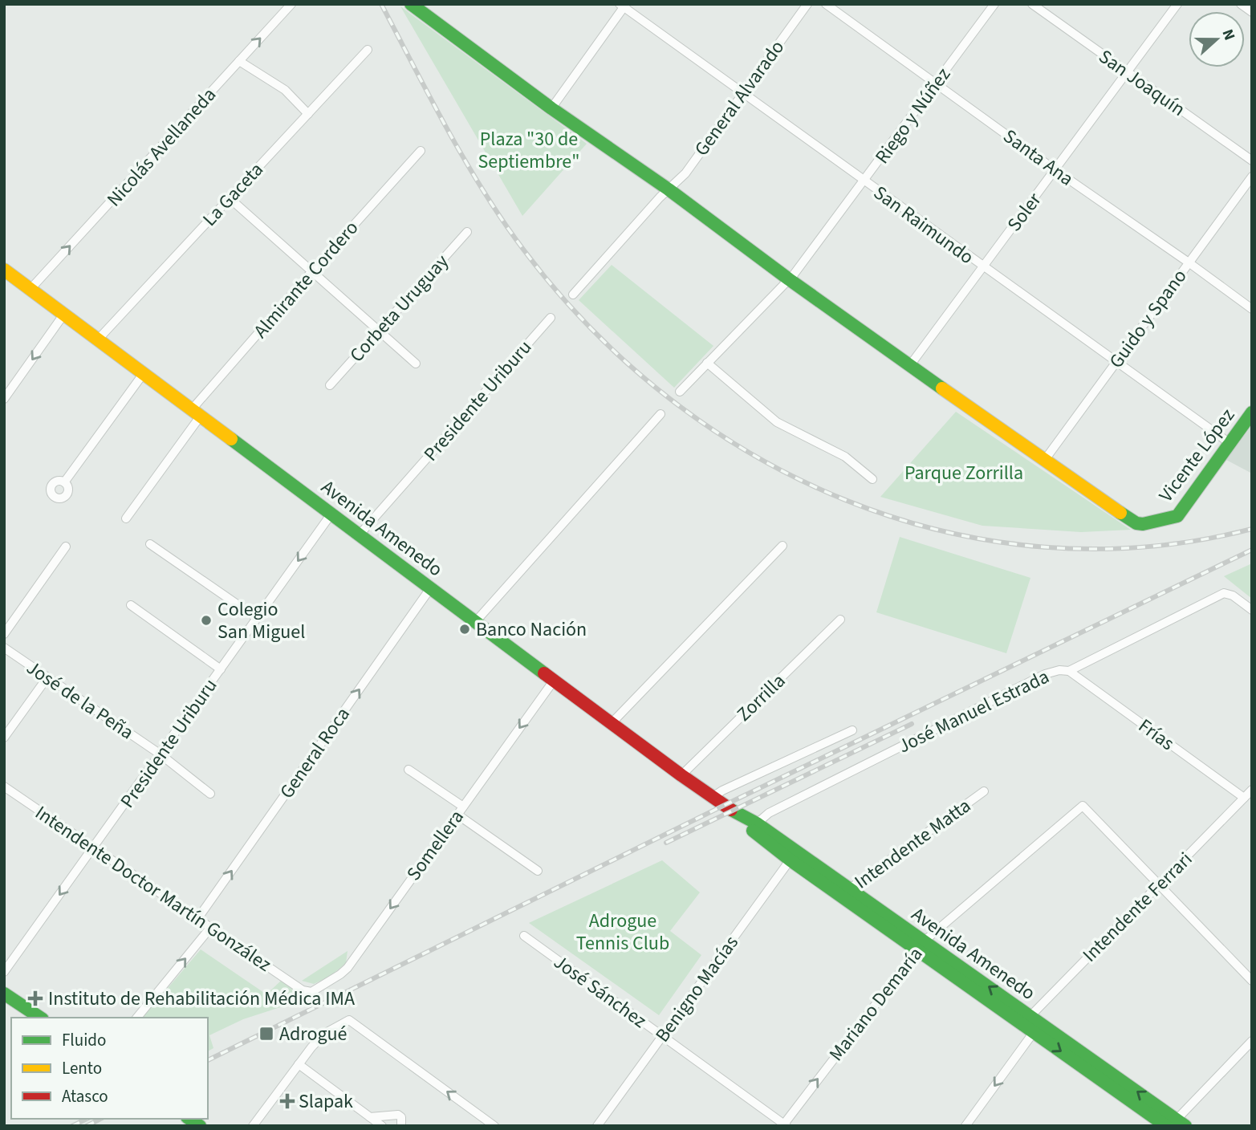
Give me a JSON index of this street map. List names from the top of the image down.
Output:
{
  "streets": {
    "street": [
      "San Joaquín",
      "General Alvarado",
      "Riego y Núñez",
      "Nicolás Avellaneda",
      "Santa Ana",
      "La Gaceta",
      "Soler",
      "San Raimundo",
      "Almirante Cordero",
      "Corbeta Uruguay",
      "Guido y Spano",
      "Presidente Uriburu",
      "Vicente López",
      "Avenida Amenedo",
      "Zorrilla",
      "José de la Peña",
      "José Manuel Estrada",
      "Frías",
      "General Roca",
      "Intendente Matta",
      "Somellera",
      "Intendente Doctor Martín González",
      "Intendente Ferrari",
      "Benigno Macías",
      "José Sánchez",
      "Mariano Demaría"
    ]
  },
  "crossings": [
    ["San Joaquín", "Soler"],
    ["General Alvarado", "San Raimundo"],
    ["Riego y Núñez", "Santa Ana"],
    ["Riego y Núñez", "San Raimundo"],
    ["Nicolás Avellaneda", "Avenida Amenedo"],
    ["Santa Ana", "Soler"],
    ["Santa Ana", "Guido y Spano"],
    ["La Gaceta", "Avenida Amenedo"],
    ["Soler", "San Raimundo"],
    ["San Raimundo", "Guido y Spano"],
    ["San Raimundo", "Vicente López"],
    ["Almirante Cordero", "Avenida Amenedo"],
    ["Guido y Spano", "Vicente López"],
    ["Presidente Uriburu", "Avenida Amenedo"],
    ["Presidente Uriburu", "José de la Peña"],
    ["Presidente Uriburu", "Intendente Doctor Martín González"],
    ["Avenida Amenedo", "Zorrilla"],
    ["Avenida Amenedo", "José Manuel Estrada"],
    ["Avenida Amenedo", "General Roca"],
    ["Avenida Amenedo", "Intendente Matta"],
    ["Avenida Amenedo", "Somellera"],
    ["Avenida Amenedo", "Intendente Ferrari"],
    ["Avenida Amenedo", "Benigno Macías"],
    ["Avenida Amenedo", "Mariano Demaría"],
    ["José Manuel Estrada", "Frías"],
    ["Frías", "Intendente Ferrari"],
    ["General Roca", "Intendente Doctor Martín González"],
    ["Somellera", "Intendente Doctor Martín González"],
    ["Intendente Ferrari", "Mariano Demaría"],
    ["Benigno Macías", "José Sánchez"],
    ["José Sánchez", "Mariano Demaría"]
  ],
  "one_way": [
    "Nicolás Avellaneda",
    "General Roca",
    "Somellera",
    "Mariano Demaría"
  ],
  "parks": ["Plaza \"30 de Septiembre\"", "Parque Zorrilla", "Adrogue Tennis Club"],
  "places": {
    "other": ["Colegio San Miguel", "Banco Nación"],
    "health": ["Instituto de Rehabilitación Médica IMA", "Slapak"],
    "transit": ["Adrogué"]
  },
  "legend": ["Fluido", "Lento", "Atasco"],
  "north": "right"
}
